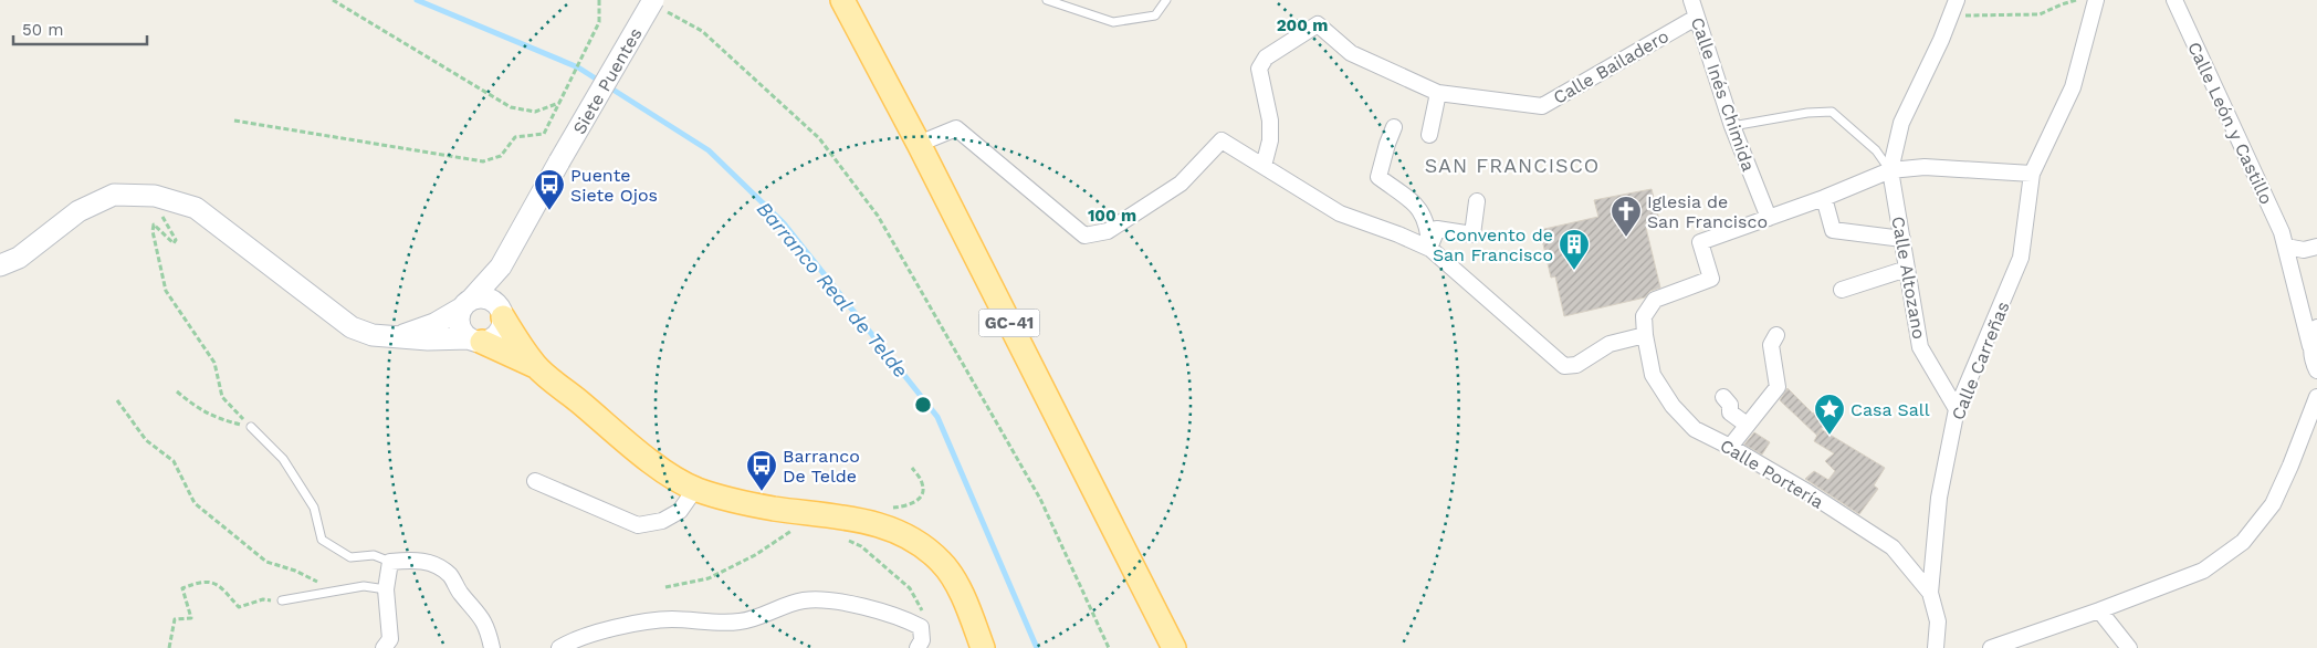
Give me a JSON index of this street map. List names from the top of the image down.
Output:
{
  "streets": {
    "main road": ["Siete Puentes", "GC-41"],
    "street": [
      "Calle Bailadero",
      "Calle Inés Chimida",
      "Calle León y Castillo",
      "Calle Altozano",
      "Calle Carreñas",
      "Calle Portería"
    ]
  },
  "crossings": [
    ["Calle Bailadero", "Calle Inés Chimida"],
    ["Calle Inés Chimida", "Calle Portería"],
    ["Calle Altozano", "Calle Carreñas"],
    ["Calle Carreñas", "Calle Portería"]
  ],
  "districts": ["SAN FRANCISCO"],
  "water": ["Barranco Real de Telde"],
  "places": {
    "bus stop": ["Puente Siete Ojos", "Barranco De Telde"],
    "church": ["Iglesia de San Francisco"],
    "building": ["Convento de San Francisco"],
    "place": ["Casa Sall"]
  },
  "scale_bar": "50 m",
  "rings": ["200 m", "100 m"]
}
